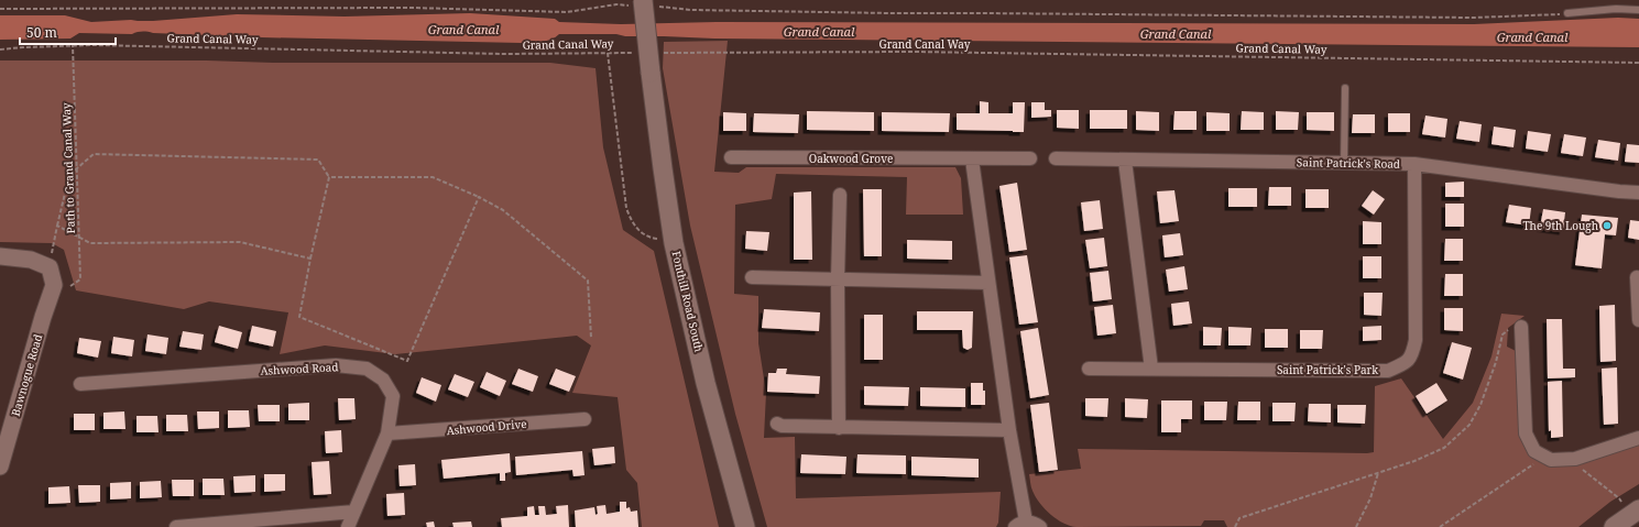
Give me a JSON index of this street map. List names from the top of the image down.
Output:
{
  "streets": {
    "main road": ["Fonthill Road South"],
    "street": [
      "Oakwood Grove",
      "Saint Patrick's Road",
      "Ashwood Road",
      "Saint Patrick's Park",
      "Bawnogue Road",
      "Ashwood Drive"
    ],
    "path": ["Grand Canal Way", "Path to Grand Canal Way"]
  },
  "crossings": [
    ["Grand Canal Way", "Path to Grand Canal Way"],
    ["Saint Patrick's Road", "Saint Patrick's Park"],
    ["Path to Grand Canal Way", "Bawnogue Road"],
    ["Ashwood Road", "Ashwood Drive"]
  ],
  "water": ["Grand Canal"],
  "places": ["The 9th Lough"],
  "scale_bar": "50 m"
}
